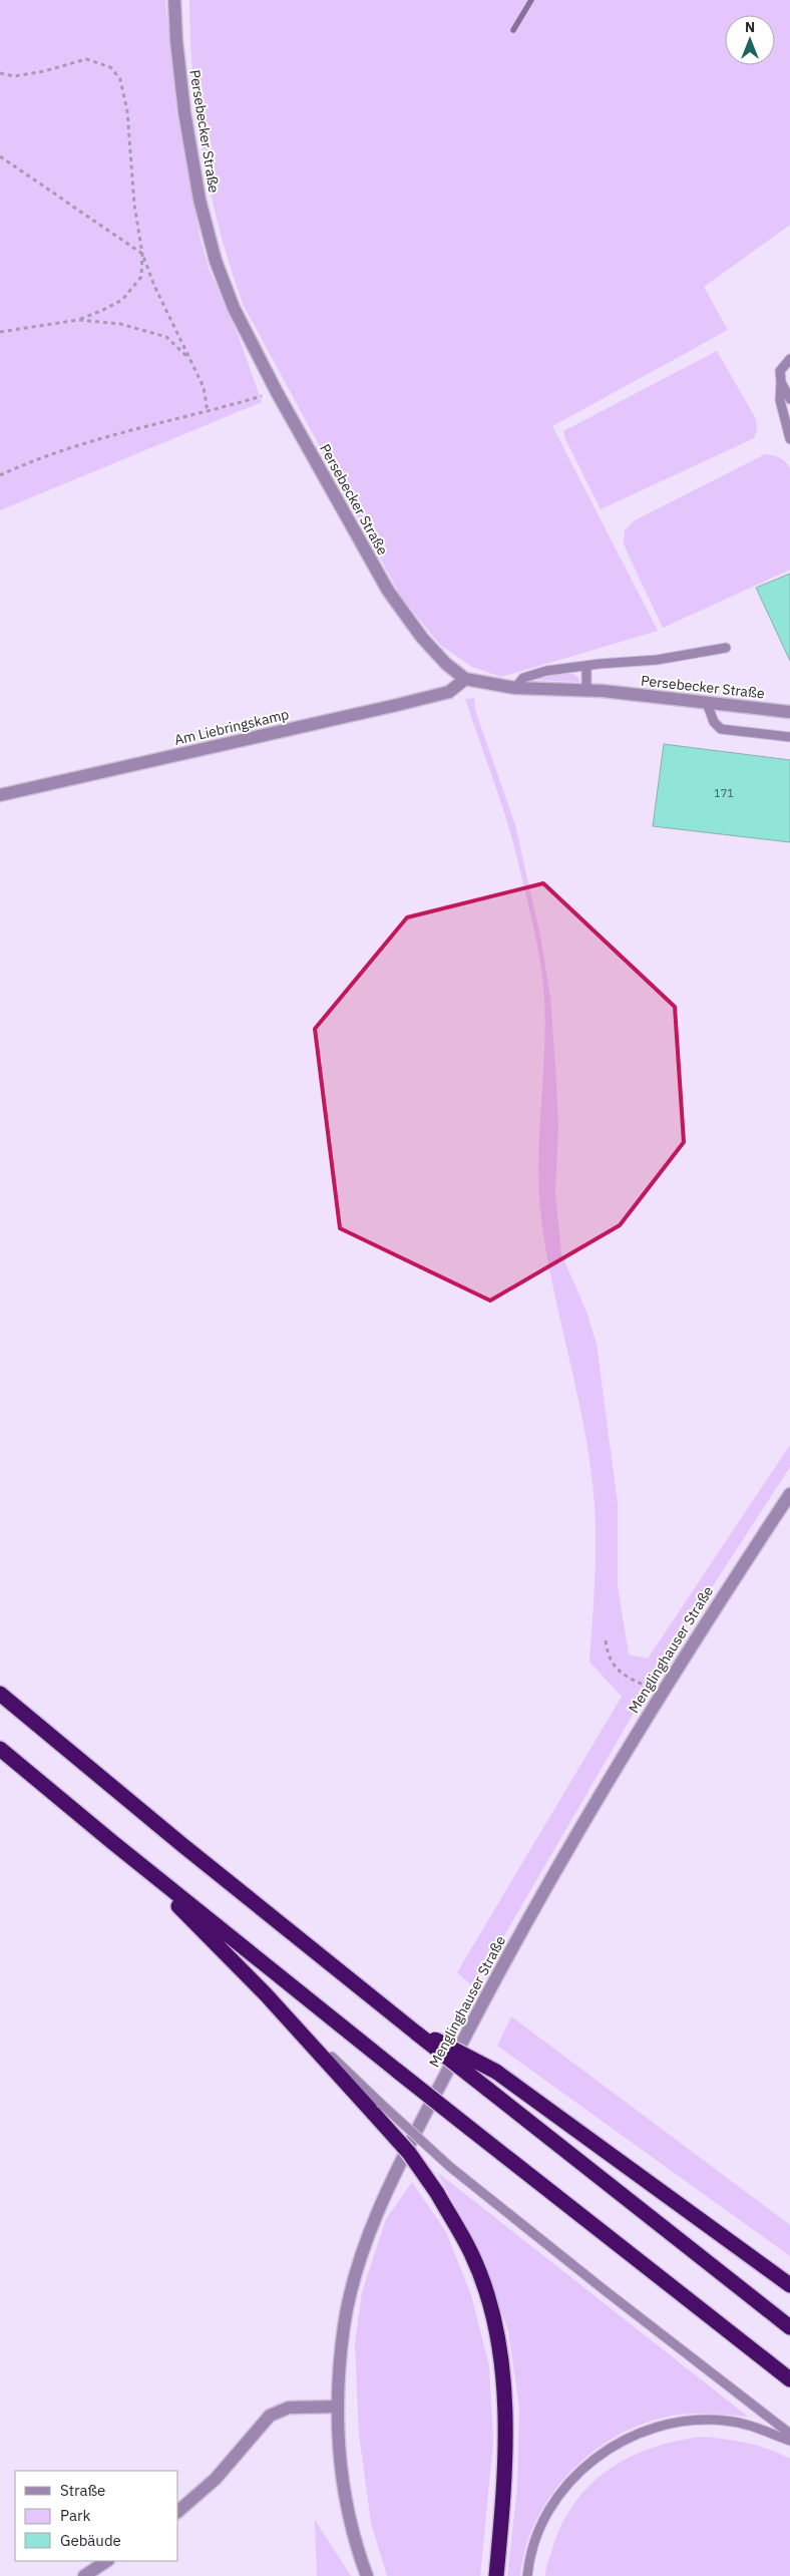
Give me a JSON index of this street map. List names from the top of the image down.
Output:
{
  "streets": {
    "street": ["Persebecker Straße", "Am Liebringskamp", "Menglinghauser Straße"]
  },
  "crossings": [
    ["Persebecker Straße", "Am Liebringskamp"]
  ],
  "house_numbers": ["171"],
  "legend": ["Straße", "Park", "Gebäude"],
  "north": "top"
}
